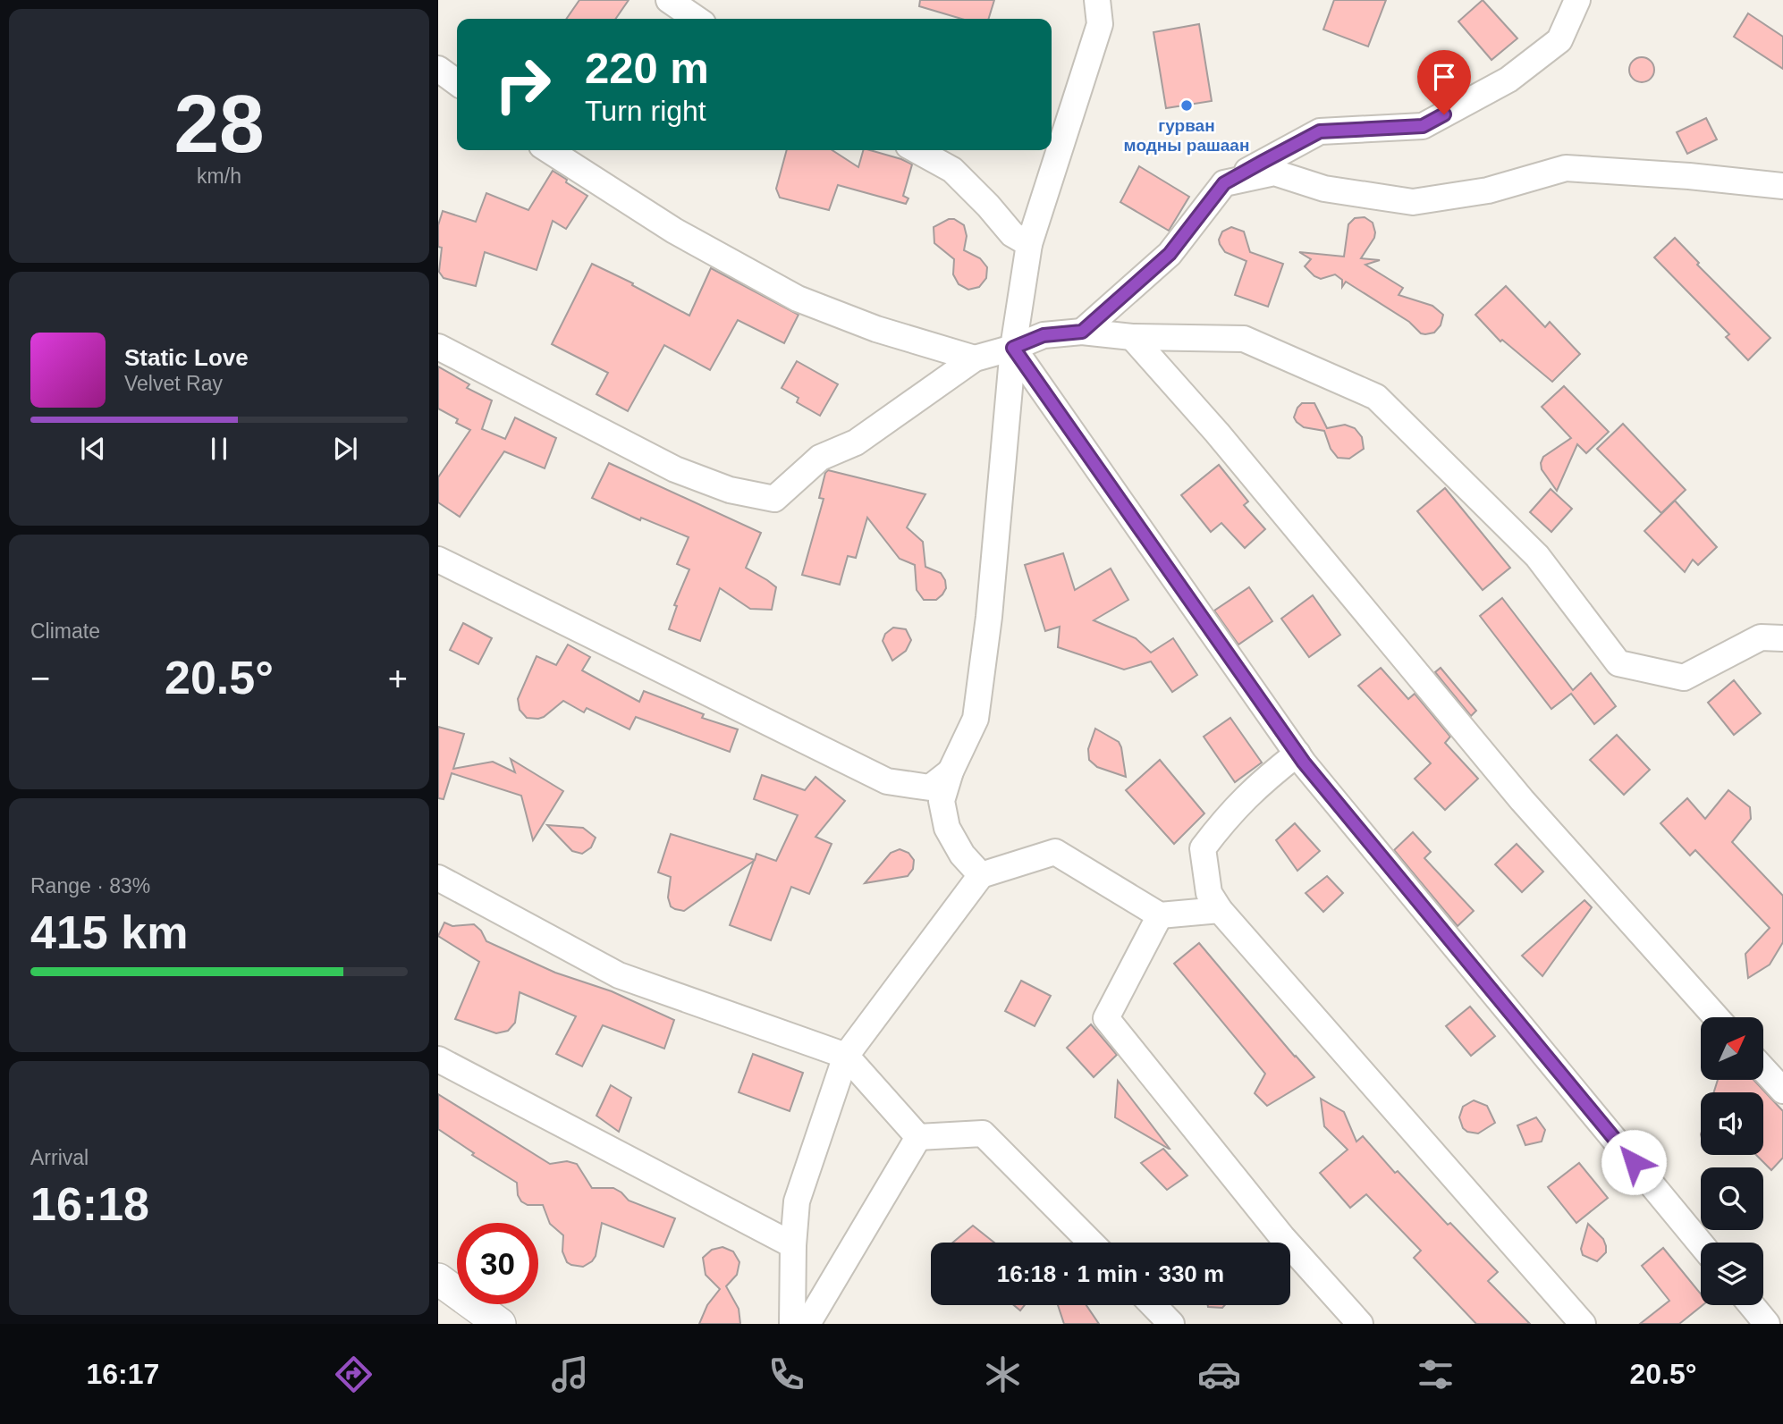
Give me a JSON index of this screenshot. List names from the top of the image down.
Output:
{
  "places": ["гурван модны рашаан"],
  "north": "top right",
  "page": {
    "tile": [
      ["28", "km/h"],
      "Climate",
      ["Range · 83%", "415 km"],
      ["Arrival", "16:18"]
    ],
    "turn": ["220 m", "Turn right"],
    "song": ["Static Love", "Velvet Ray"],
    "heat": ["−", "20.5°", "+"],
    "limit": "30",
    "trip": "16:18 · 1 min · 330 m",
    "tabs": ["16:17", "20.5°"]
  }
}
